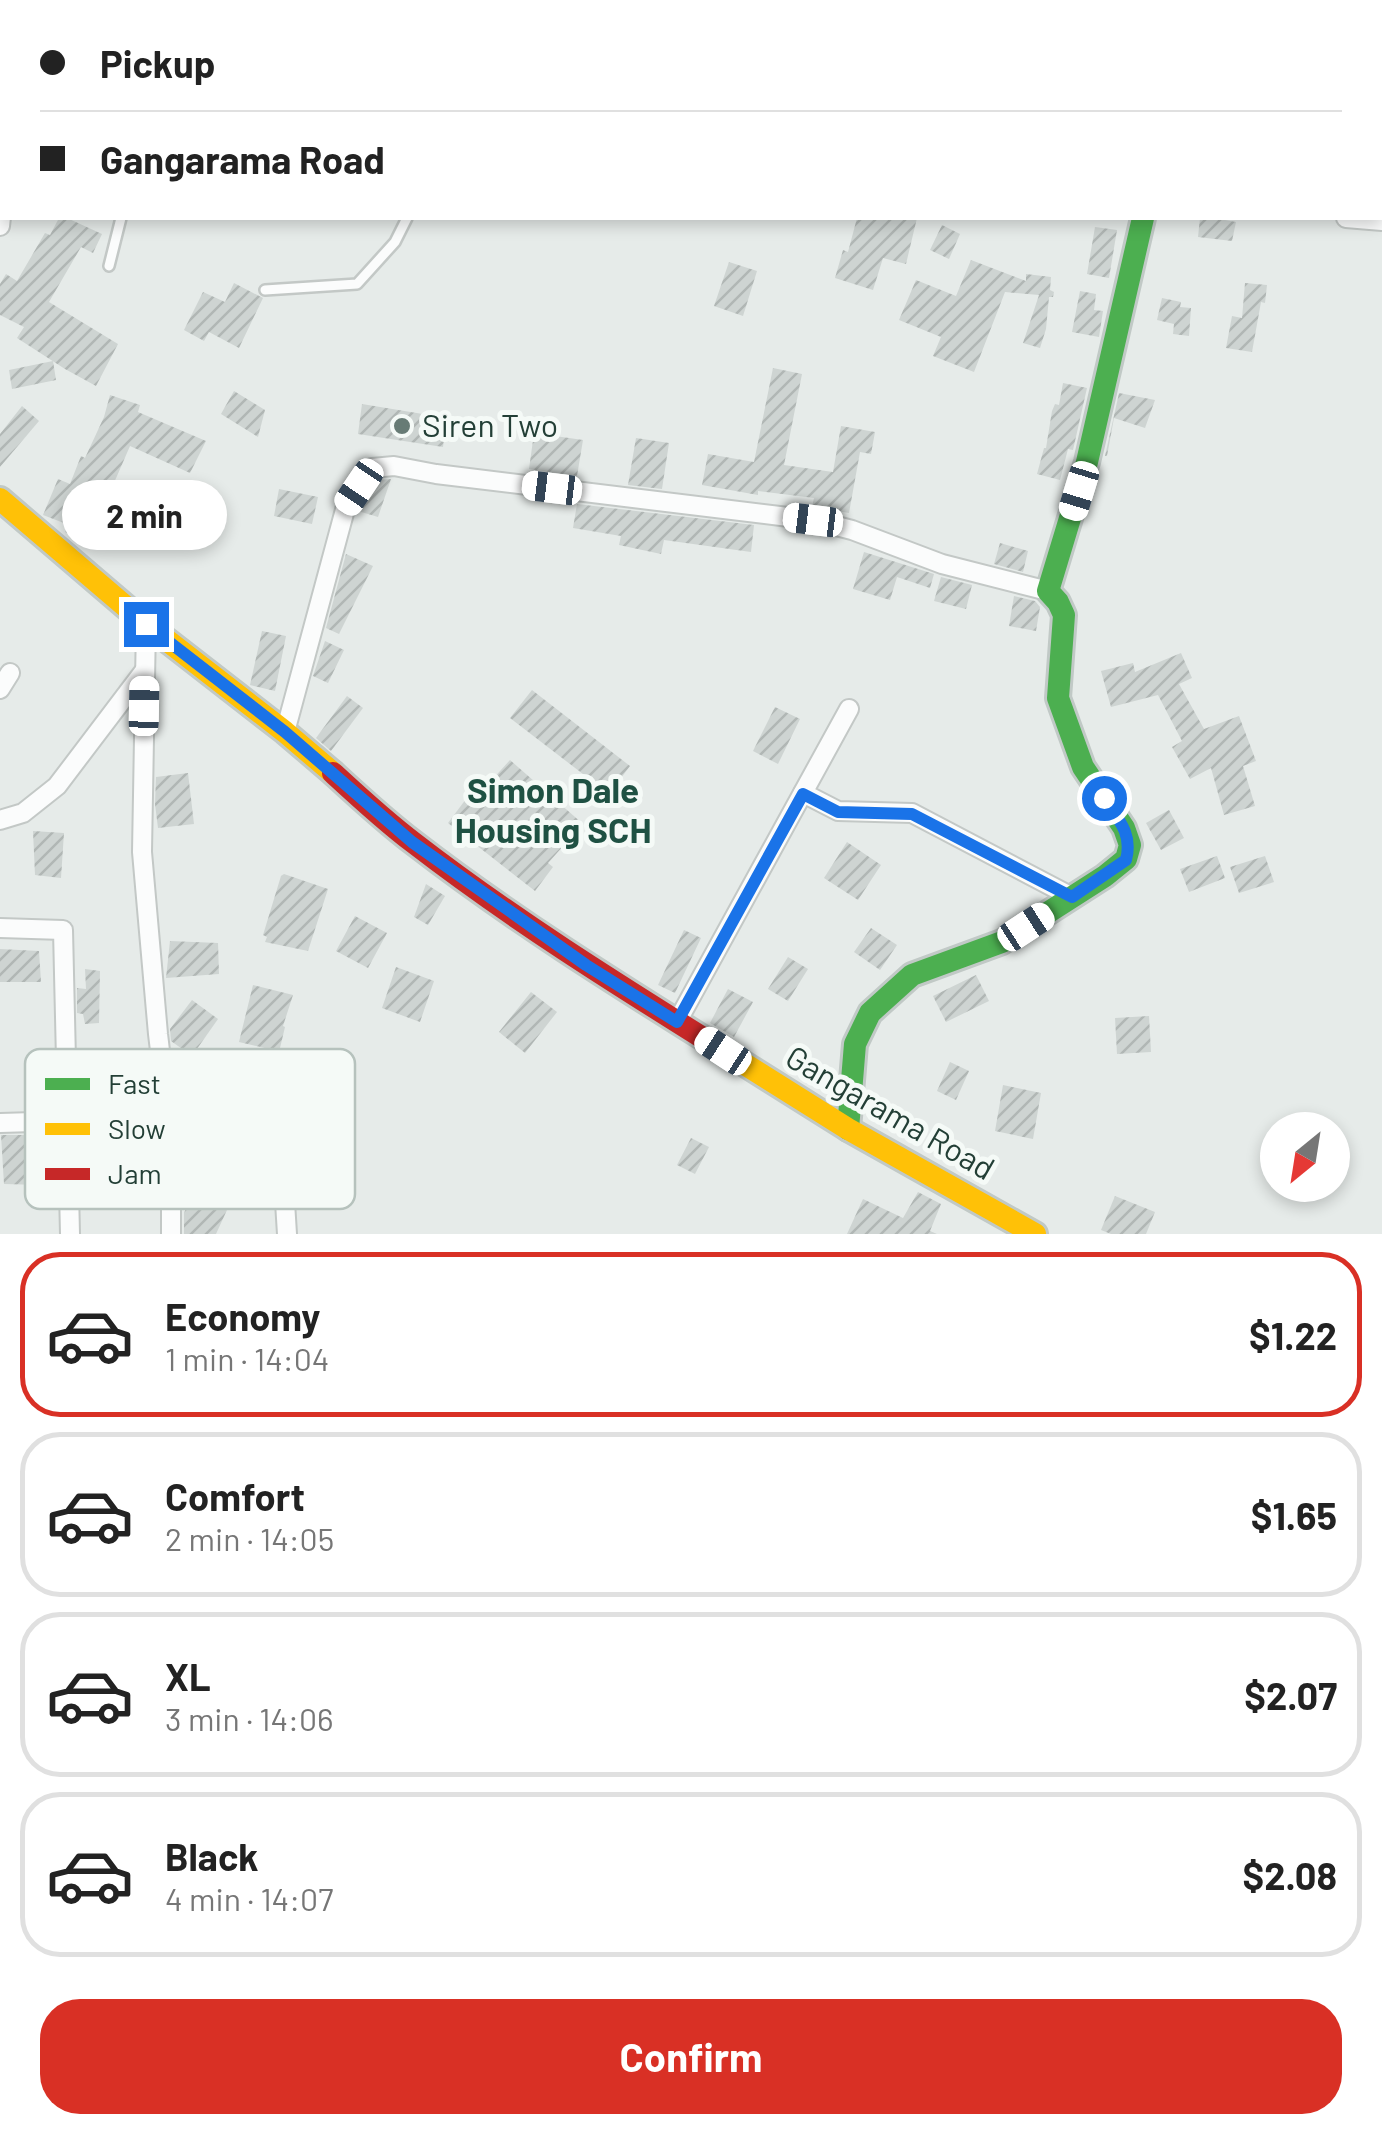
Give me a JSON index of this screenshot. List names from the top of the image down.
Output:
{
  "streets": {
    "street": ["Gangarama Road"]
  },
  "districts": ["Simon Dale Housing SCH"],
  "places": ["Siren Two"],
  "legend": ["Fast", "Slow", "Jam"],
  "north": "bottom left",
  "page": {
    "banner": ["Pickup", "Gangarama Road"],
    "bubble": "2 min",
    "list": [
      {
        "name": "Economy",
        "note": "1 min · 14:04",
        "value": "$1.22"
      },
      {
        "name": "Comfort",
        "note": "2 min · 14:05",
        "value": "$1.65"
      },
      {
        "name": "XL",
        "note": "3 min · 14:06",
        "value": "$2.07"
      },
      {
        "name": "Black",
        "note": "4 min · 14:07",
        "value": "$2.08"
      }
    ],
    "buttons": "Confirm"
  }
}
